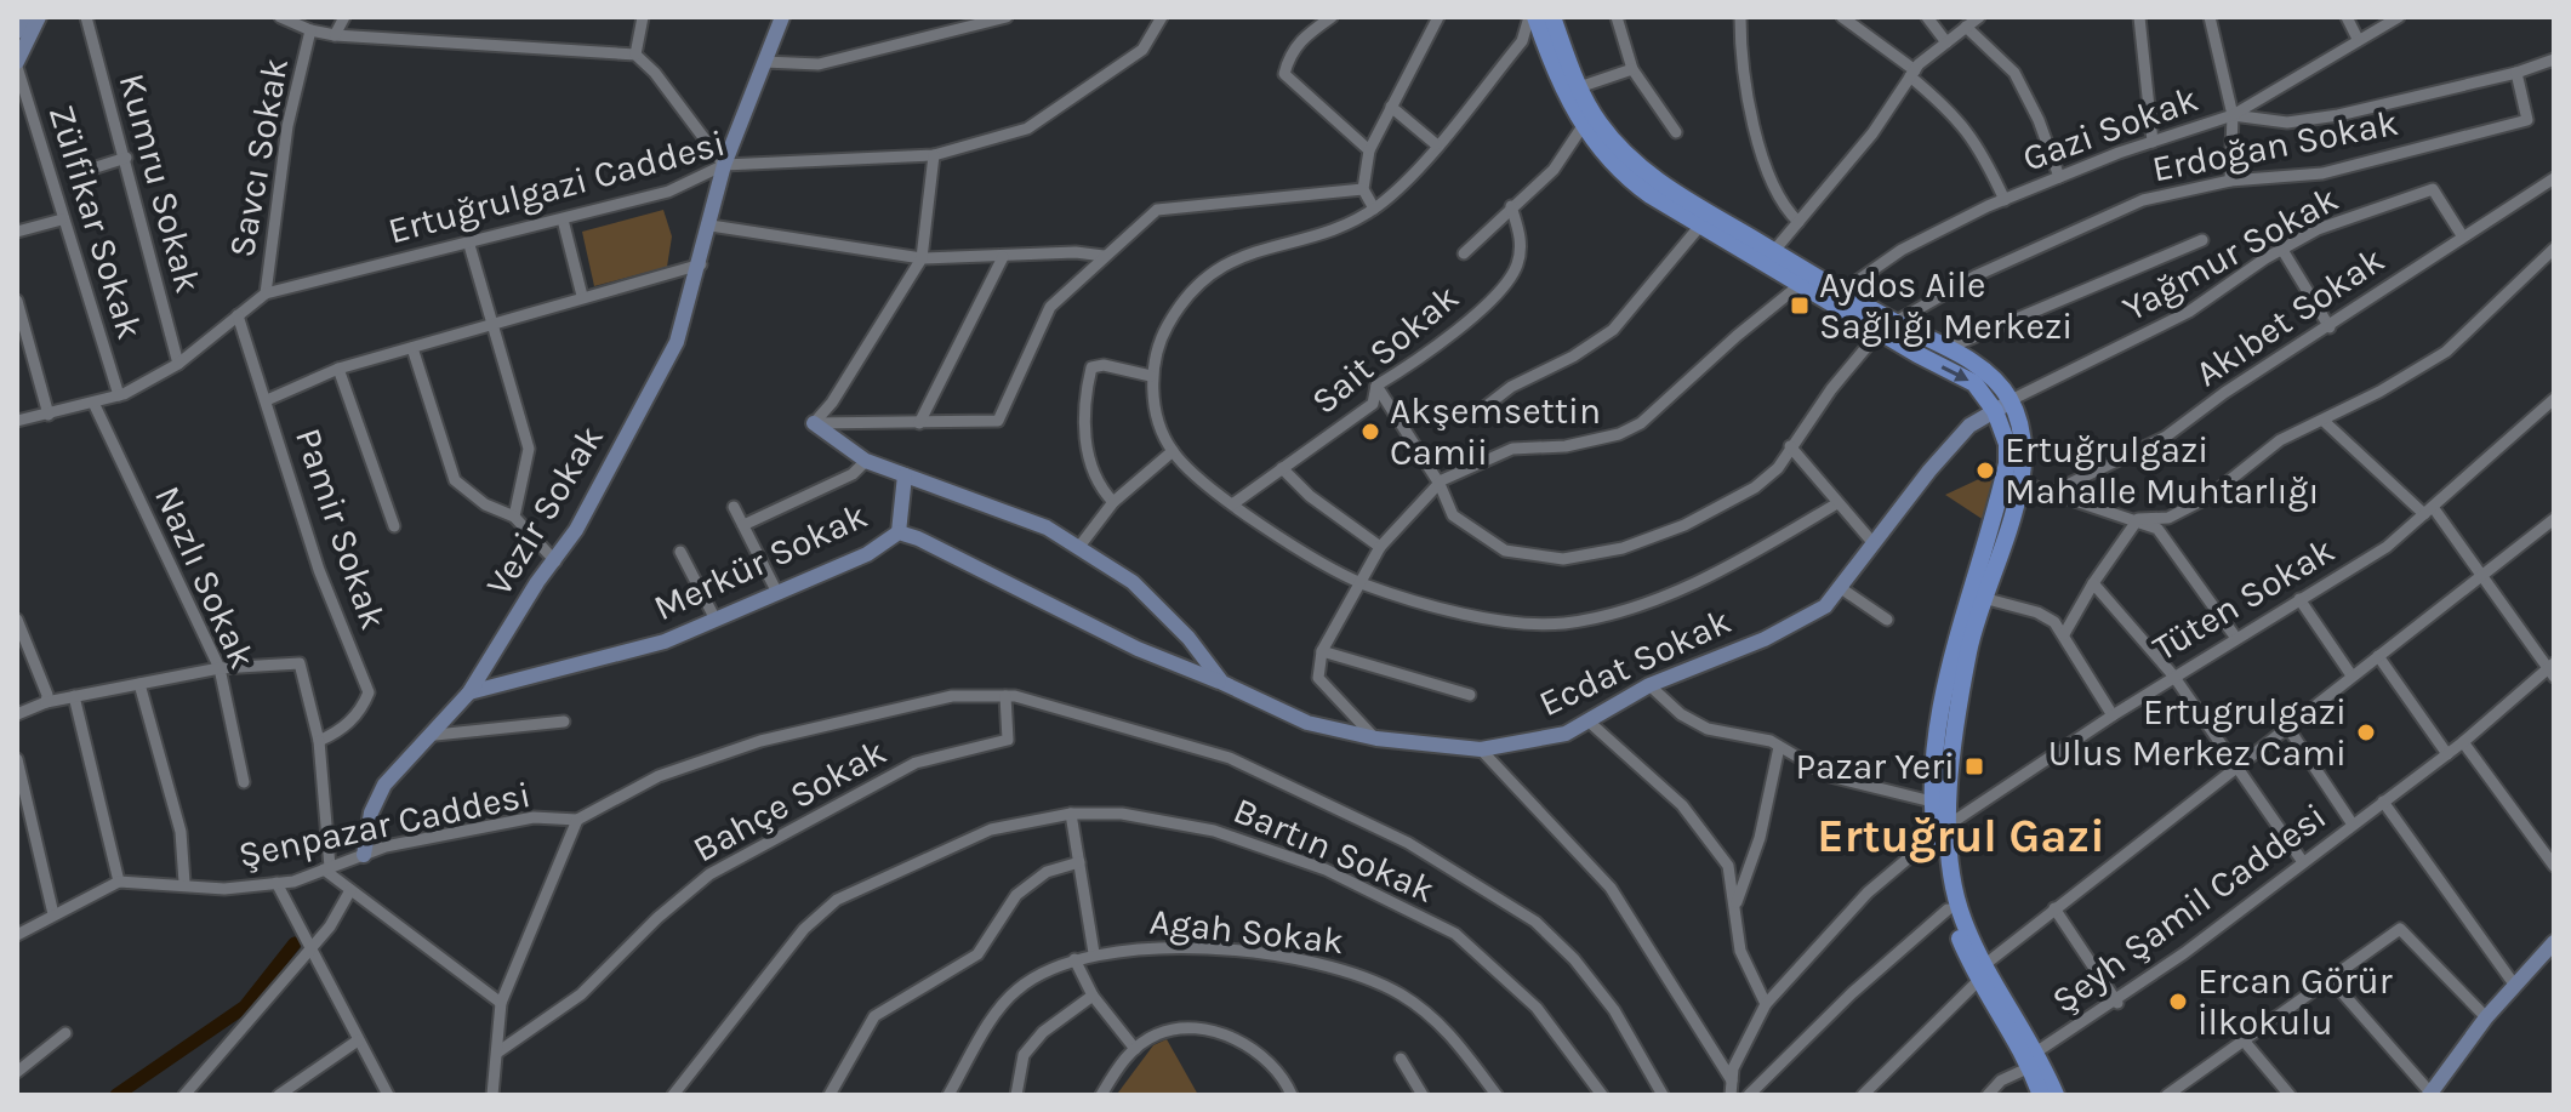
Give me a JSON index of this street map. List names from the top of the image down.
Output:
{
  "streets": {
    "street": [
      "Gazi Sokak",
      "Erdoğan Sokak",
      "Savcı Sokak",
      "Kumru Sokak",
      "Ertuğrulgazi Caddesi",
      "Zülfikar Sokak",
      "Yağmur Sokak",
      "Akıbet Sokak",
      "Sait Sokak",
      "Vezir Sokak",
      "Pamir Sokak",
      "Merkür Sokak",
      "Nazlı Sokak",
      "Tüten Sokak",
      "Ecdat Sokak",
      "Bahçe Sokak",
      "Şenpazar Caddesi",
      "Bartın Sokak",
      "Şeyh Şamil Caddesi",
      "Agah Sokak"
    ]
  },
  "crossings": [
    ["Savcı Sokak", "Ertuğrulgazi Caddesi"],
    ["Kumru Sokak", "Ertuğrulgazi Caddesi"],
    ["Ertuğrulgazi Caddesi", "Zülfikar Sokak"],
    ["Ertuğrulgazi Caddesi", "Vezir Sokak"],
    ["Ertuğrulgazi Caddesi", "Pamir Sokak"],
    ["Ertuğrulgazi Caddesi", "Nazlı Sokak"],
    ["Yağmur Sokak", "Akıbet Sokak"],
    ["Yağmur Sokak", "Ecdat Sokak"],
    ["Vezir Sokak", "Merkür Sokak"],
    ["Vezir Sokak", "Şenpazar Caddesi"],
    ["Merkür Sokak", "Ecdat Sokak"],
    ["Bahçe Sokak", "Şenpazar Caddesi"]
  ],
  "districts": ["Ertuğrul Gazi"],
  "places": {
    "transit": ["Aydos Aile Sağlığı Merkezi", "Pazar Yeri"],
    "other": [
      "Akşemsettin Camii",
      "Ertuğrulgazi Mahalle Muhtarlığı",
      "Ertugrulgazi Ulus Merkez Cami",
      "Ercan Görür İlkokulu"
    ]
  }
}
